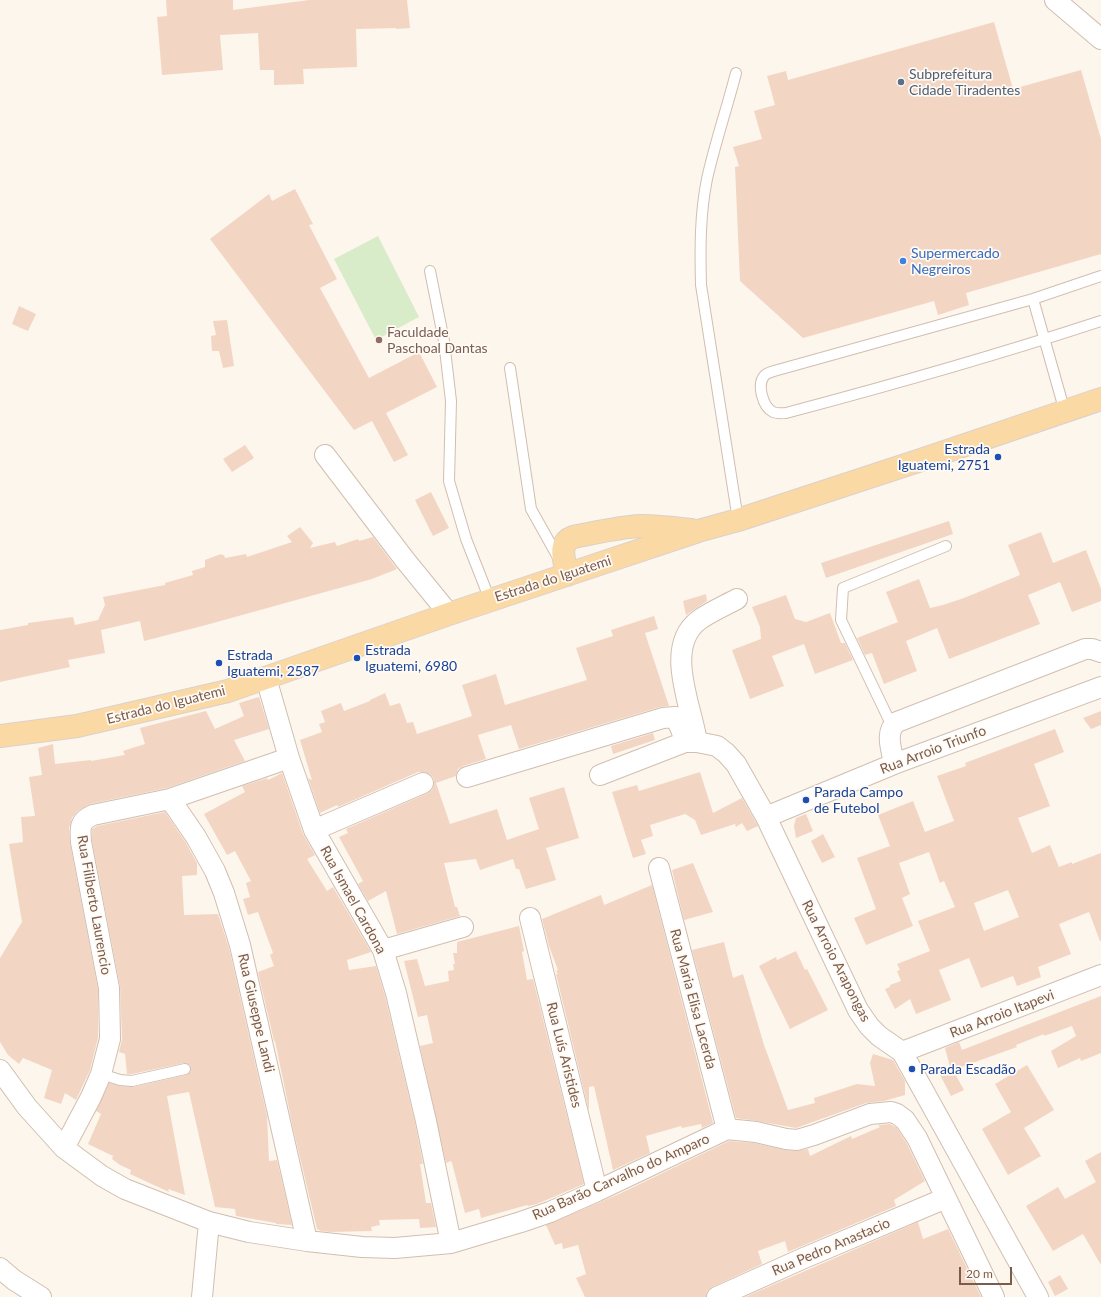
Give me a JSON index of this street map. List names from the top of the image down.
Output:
{
  "streets": {
    "main road": ["Estrada do Iguatemi"],
    "street": [
      "Rua Arroio Triunfo",
      "Rua Ismael Cardona",
      "Rua Filiberto Laurencio",
      "Rua Arroio Arapongas",
      "Rua Maria Elisa Lacerda",
      "Rua Giuseppe Landi",
      "Rua Arroio Itapevi",
      "Rua Luís Aristides",
      "Rua Barão Carvalho do Amparo",
      "Rua Pedro Anastacio"
    ]
  },
  "crossings": [
    ["Estrada do Iguatemi", "Rua Ismael Cardona"],
    ["Rua Arroio Triunfo", "Rua Arroio Arapongas"],
    ["Rua Ismael Cardona", "Rua Filiberto Laurencio"],
    ["Rua Ismael Cardona", "Rua Barão Carvalho do Amparo"],
    ["Rua Filiberto Laurencio", "Rua Giuseppe Landi"],
    ["Rua Filiberto Laurencio", "Rua Barão Carvalho do Amparo"],
    ["Rua Arroio Arapongas", "Rua Arroio Itapevi"],
    ["Rua Maria Elisa Lacerda", "Rua Barão Carvalho do Amparo"],
    ["Rua Giuseppe Landi", "Rua Barão Carvalho do Amparo"],
    ["Rua Luís Aristides", "Rua Barão Carvalho do Amparo"],
    ["Rua Barão Carvalho do Amparo", "Rua Pedro Anastacio"]
  ],
  "places": [
    "Subprefeitura Cidade Tiradentes",
    "Supermercado Negreiros",
    "Faculdade Paschoal Dantas",
    "Estrada Iguatemi, 2751",
    "Estrada Iguatemi, 6980",
    "Estrada Iguatemi, 2587",
    "Parada Campo de Futebol",
    "Parada Escadão"
  ],
  "scale_bar": "20 m"
}
